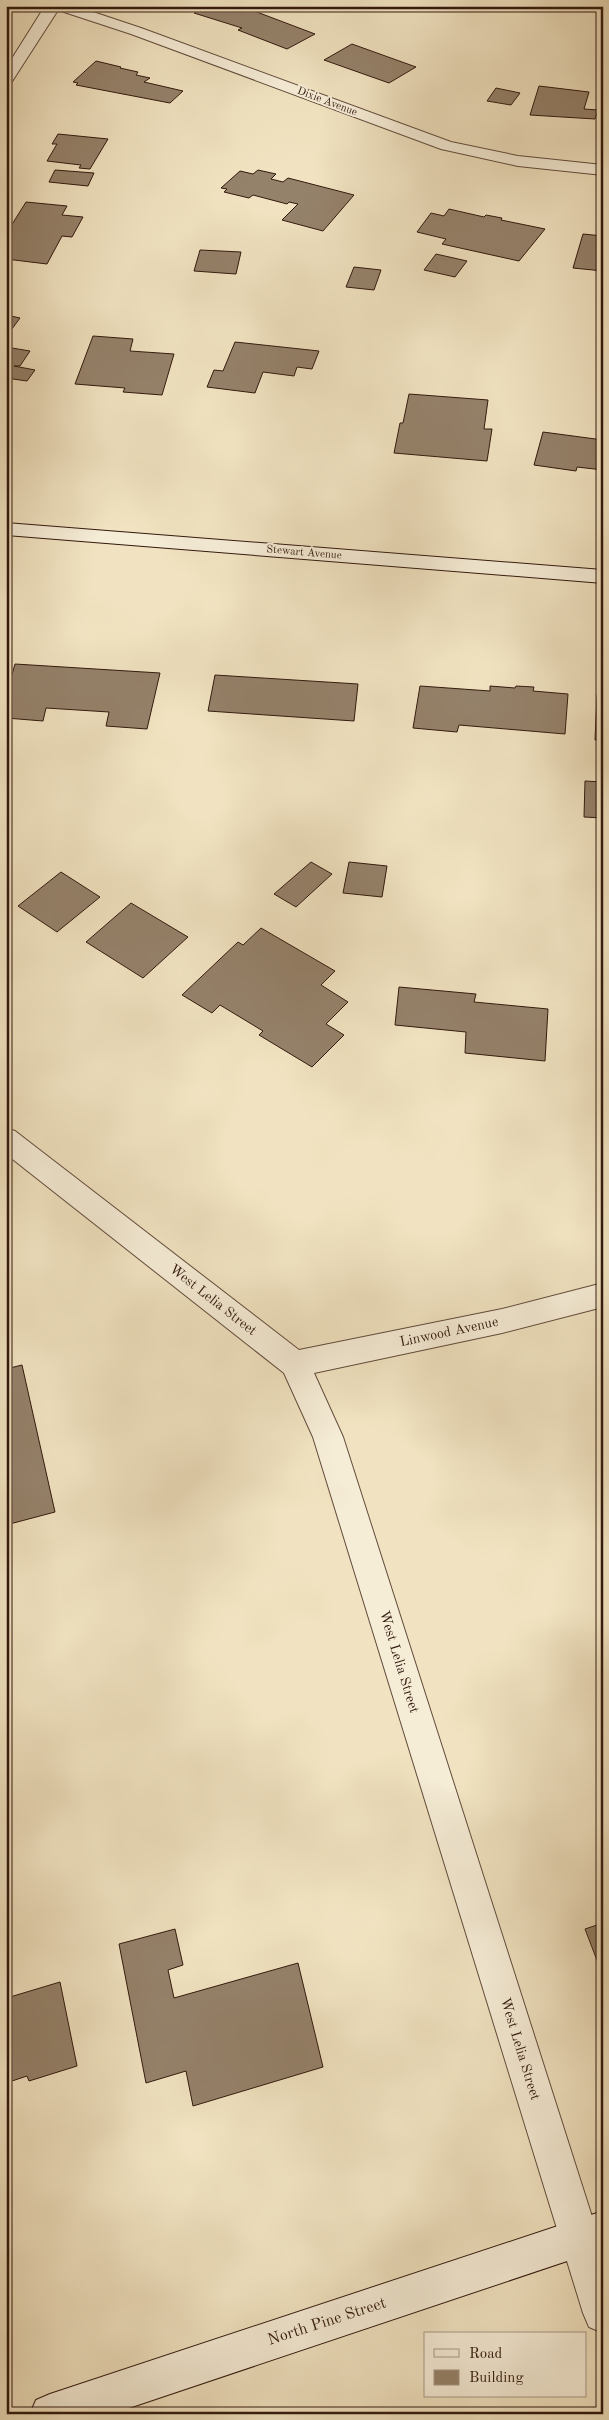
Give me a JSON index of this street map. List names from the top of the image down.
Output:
{
  "streets": {
    "street": [
      "Dixie Avenue",
      "Stewart Avenue",
      "West Lelia Street",
      "Linwood Avenue",
      "North Pine Street"
    ]
  },
  "crossings": [
    ["West Lelia Street", "Linwood Avenue"],
    ["West Lelia Street", "North Pine Street"]
  ],
  "legend": ["Road", "Building"]
}
